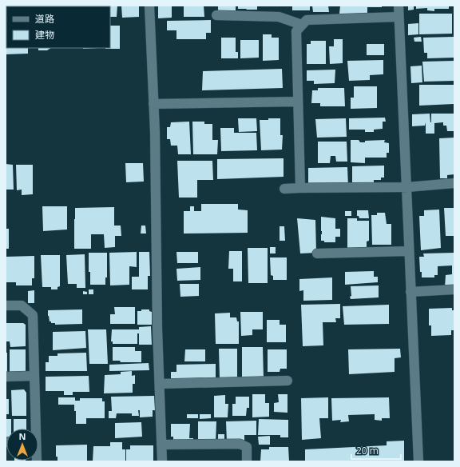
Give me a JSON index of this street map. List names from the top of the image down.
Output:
{
  "legend": ["道路", "建物"],
  "scale_bar": "20 m",
  "north": "top"
}
